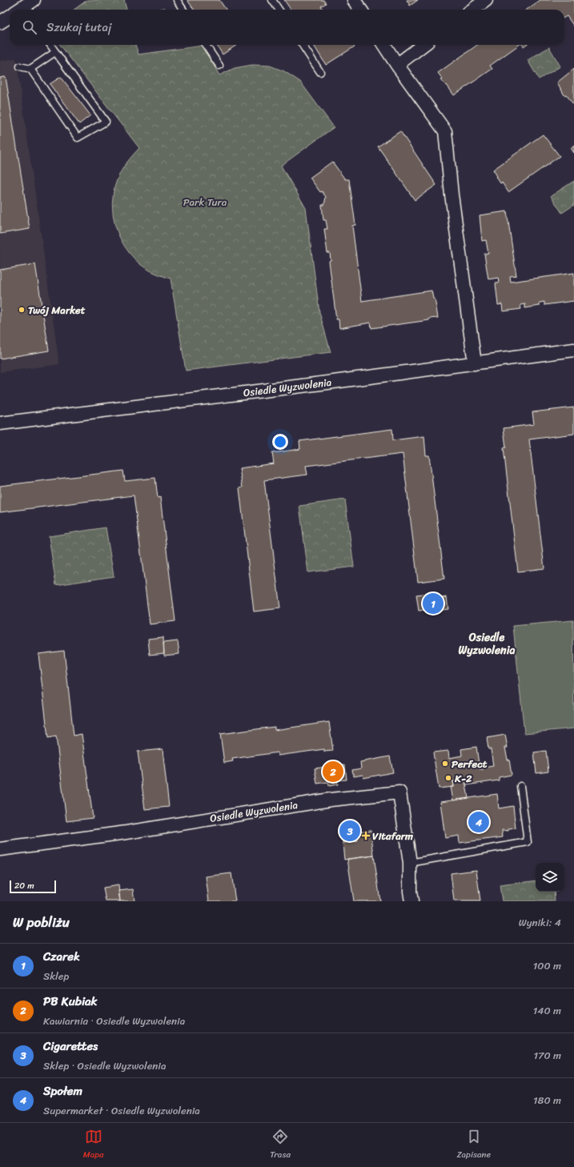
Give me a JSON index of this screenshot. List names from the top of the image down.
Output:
{
  "streets": {
    "street": ["Osiedle Wyzwolenia"]
  },
  "districts": ["Osiedle Wyzwolenia"],
  "parks": ["Park Tura"],
  "places": {
    "other": ["Twój Market", "Perfect", "K-2"],
    "health": ["Vitafarm"]
  },
  "scale_bar": "20 m",
  "page": {
    "search": "Szukaj tutaj",
    "pins": [
      "1",
      "2",
      "4",
      "3"
    ],
    "scale": "20 m",
    "heading": ["W pobliżu", "Wyniki: 4"],
    "list": [
      {
        "mark": "1",
        "name": "Czarek",
        "note": "Sklep",
        "value": "100 m"
      },
      {
        "mark": "2",
        "name": "PB Kubiak",
        "note": "Kawiarnia · Osiedle Wyzwolenia",
        "value": "140 m"
      },
      {
        "mark": "3",
        "name": "Cigarettes",
        "note": "Sklep · Osiedle Wyzwolenia",
        "value": "170 m"
      },
      {
        "mark": "4",
        "name": "Społem",
        "note": "Supermarket · Osiedle Wyzwolenia",
        "value": "180 m"
      }
    ],
    "nav": ["Mapa", "Trasa", "Zapisane"]
  }
}
